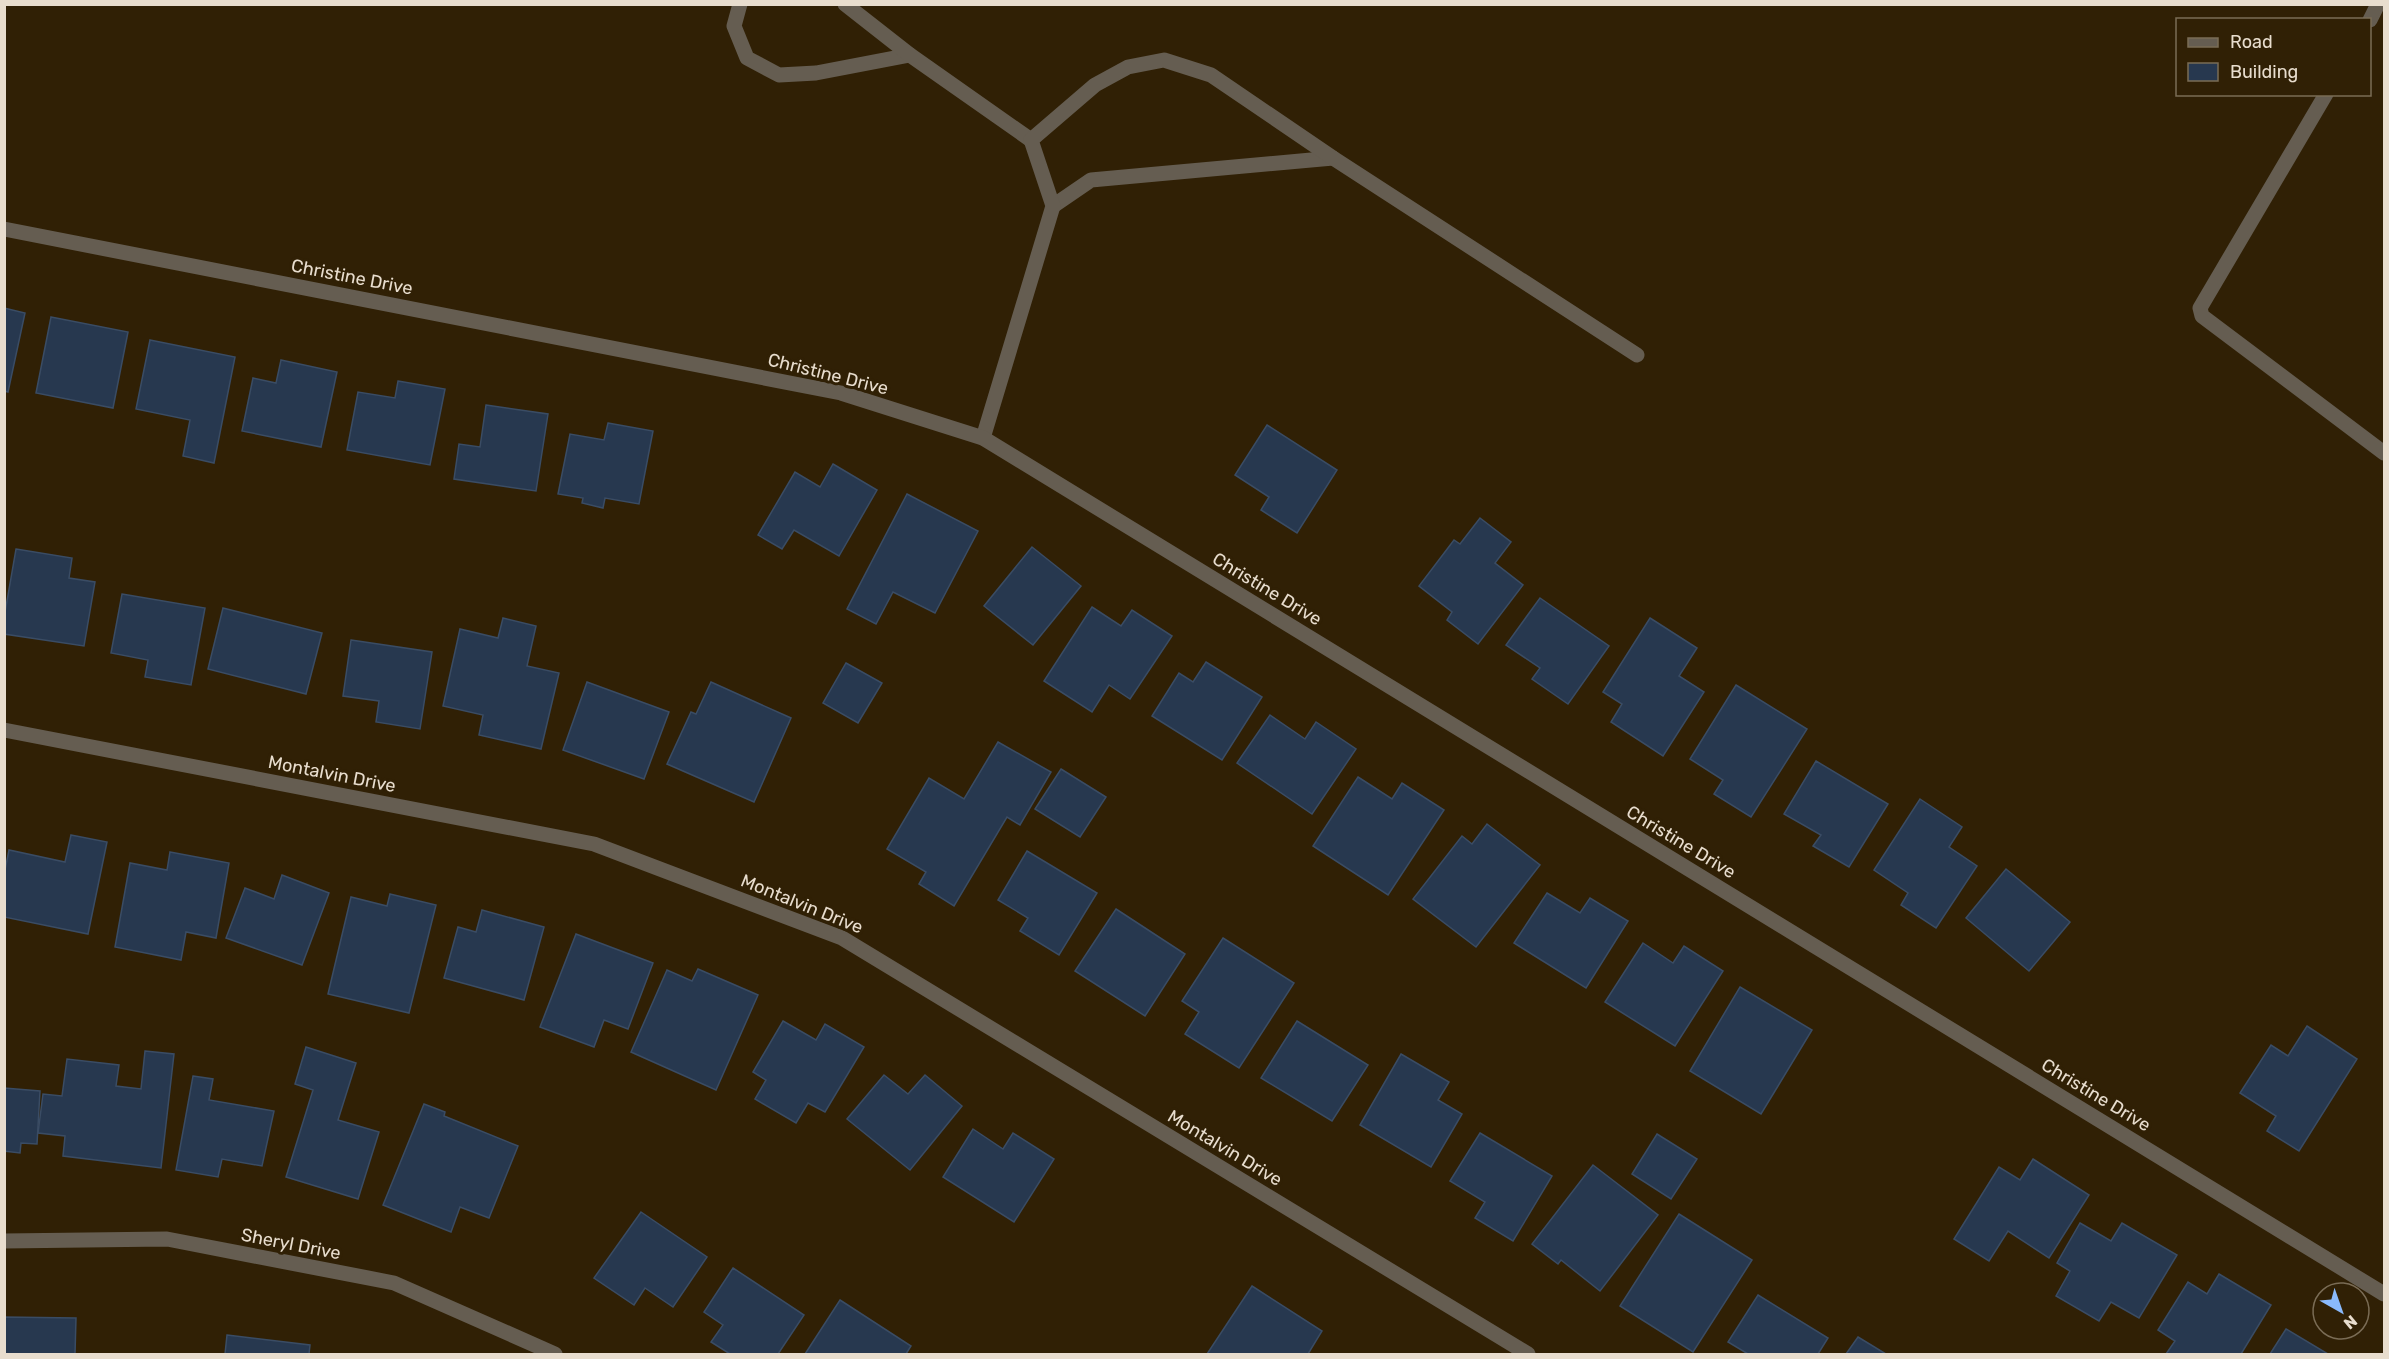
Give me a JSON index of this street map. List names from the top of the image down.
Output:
{
  "streets": {
    "street": ["Christine Drive", "Montalvin Drive", "Sheryl Drive"]
  },
  "legend": ["Road", "Building"],
  "north": "bottom right"
}
